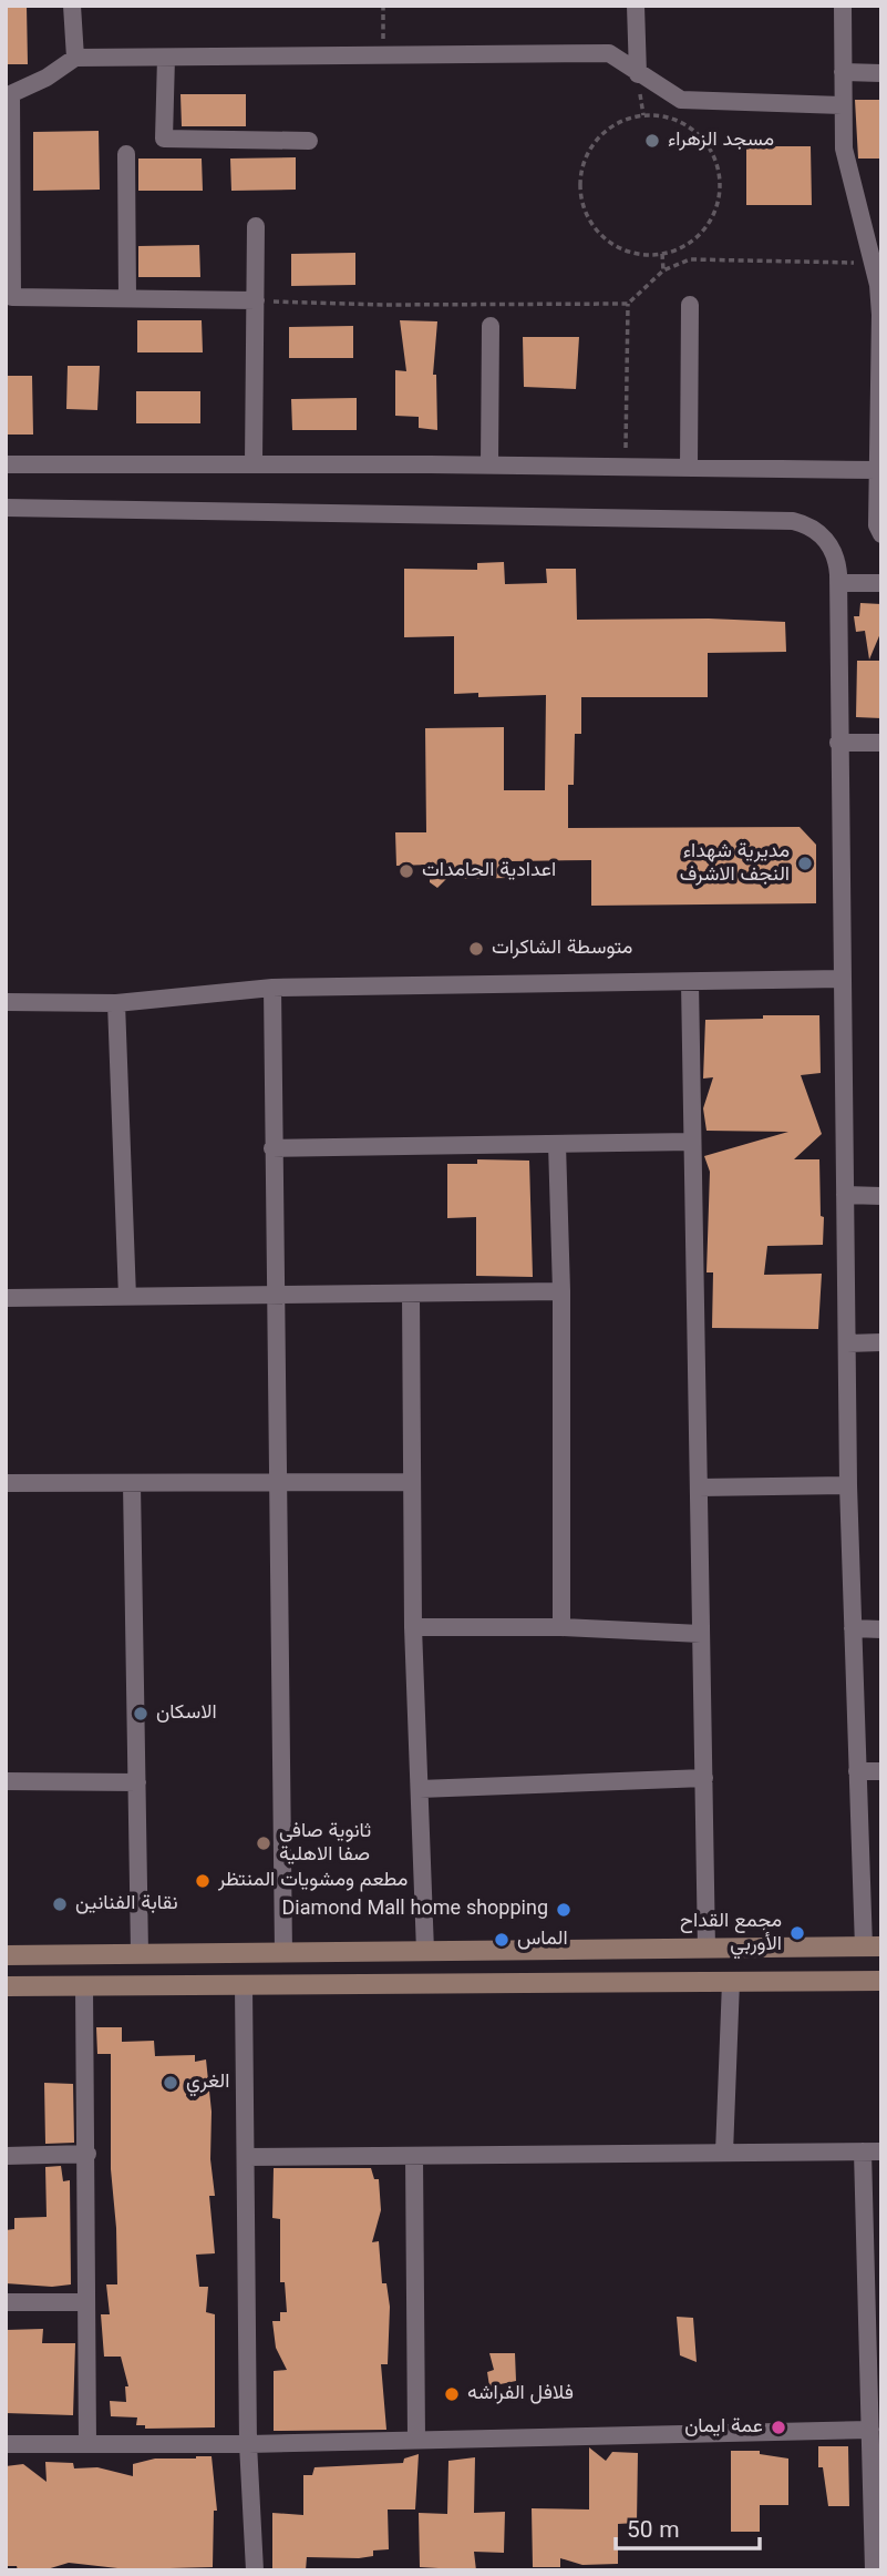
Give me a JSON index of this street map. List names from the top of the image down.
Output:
{
  "places": [
    "مسجد الزهراء",
    "مديرية شهداء النجف الاشرف",
    "اعدادية الحامدات",
    "متوسطة الشاكرات",
    "الاسكان",
    "ثانوية صافي صفا الاهلية",
    "مطعم ومشويات المنتظر",
    "نقابة الفنانين",
    "Diamond Mall home shopping",
    "مجمع القداح الأوربي",
    "الماس",
    "الغري",
    "فلافل الفراشه",
    "عمة ايمان"
  ],
  "scale_bar": "50 m"
}
